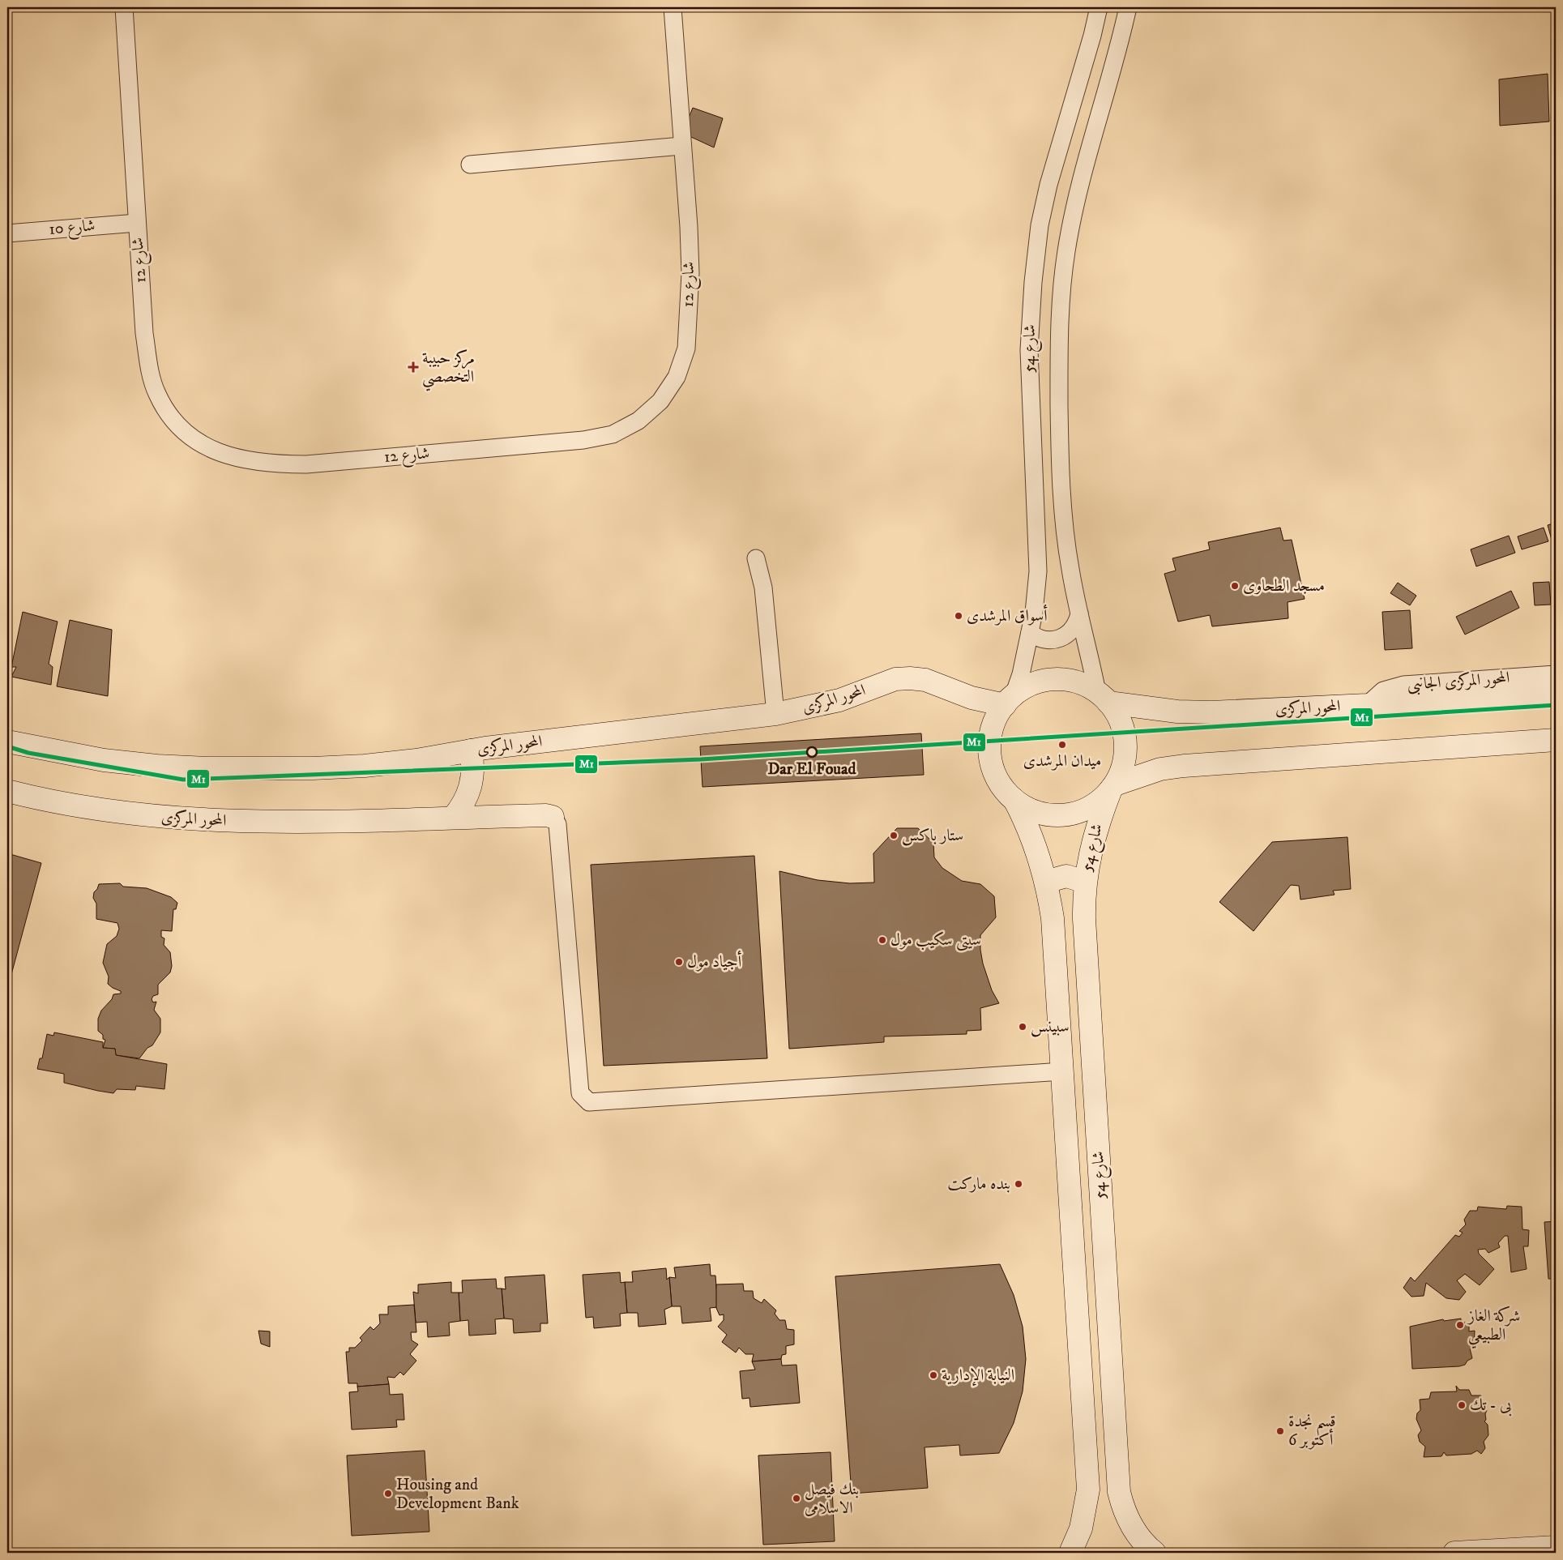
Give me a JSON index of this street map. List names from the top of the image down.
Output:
{
  "streets": {
    "main road": ["شارع 54", "المحور المركزى"],
    "street": ["شارع 10", "شارع 12", "المحور المركزى الجانبى"]
  },
  "crossings": [
    ["شارع 10", "شارع 12"],
    ["شارع 54", "المحور المركزى"],
    ["المحور المركزى الجانبى", "المحور المركزى"]
  ],
  "places": {
    "health": ["مركز حبيبة التخصصي"],
    "other": [
      "مسجد الطحاوى",
      "أسواق المرشدى",
      "ميدان المرشدى",
      "Dar El Fouad",
      "ستار باكس",
      "سيتى سكيب مول",
      "أجياد مول",
      "سبينس",
      "بنده ماركت",
      "شركة الغاز الطبيعي",
      "النيابة الإدارية",
      "بى - تك",
      "قسم نجدة 6 أكتوبر",
      "Housing and Development Bank",
      "بنك فيصل الاسلامى"
    ]
  },
  "lines": ["transit line M1"]
}
